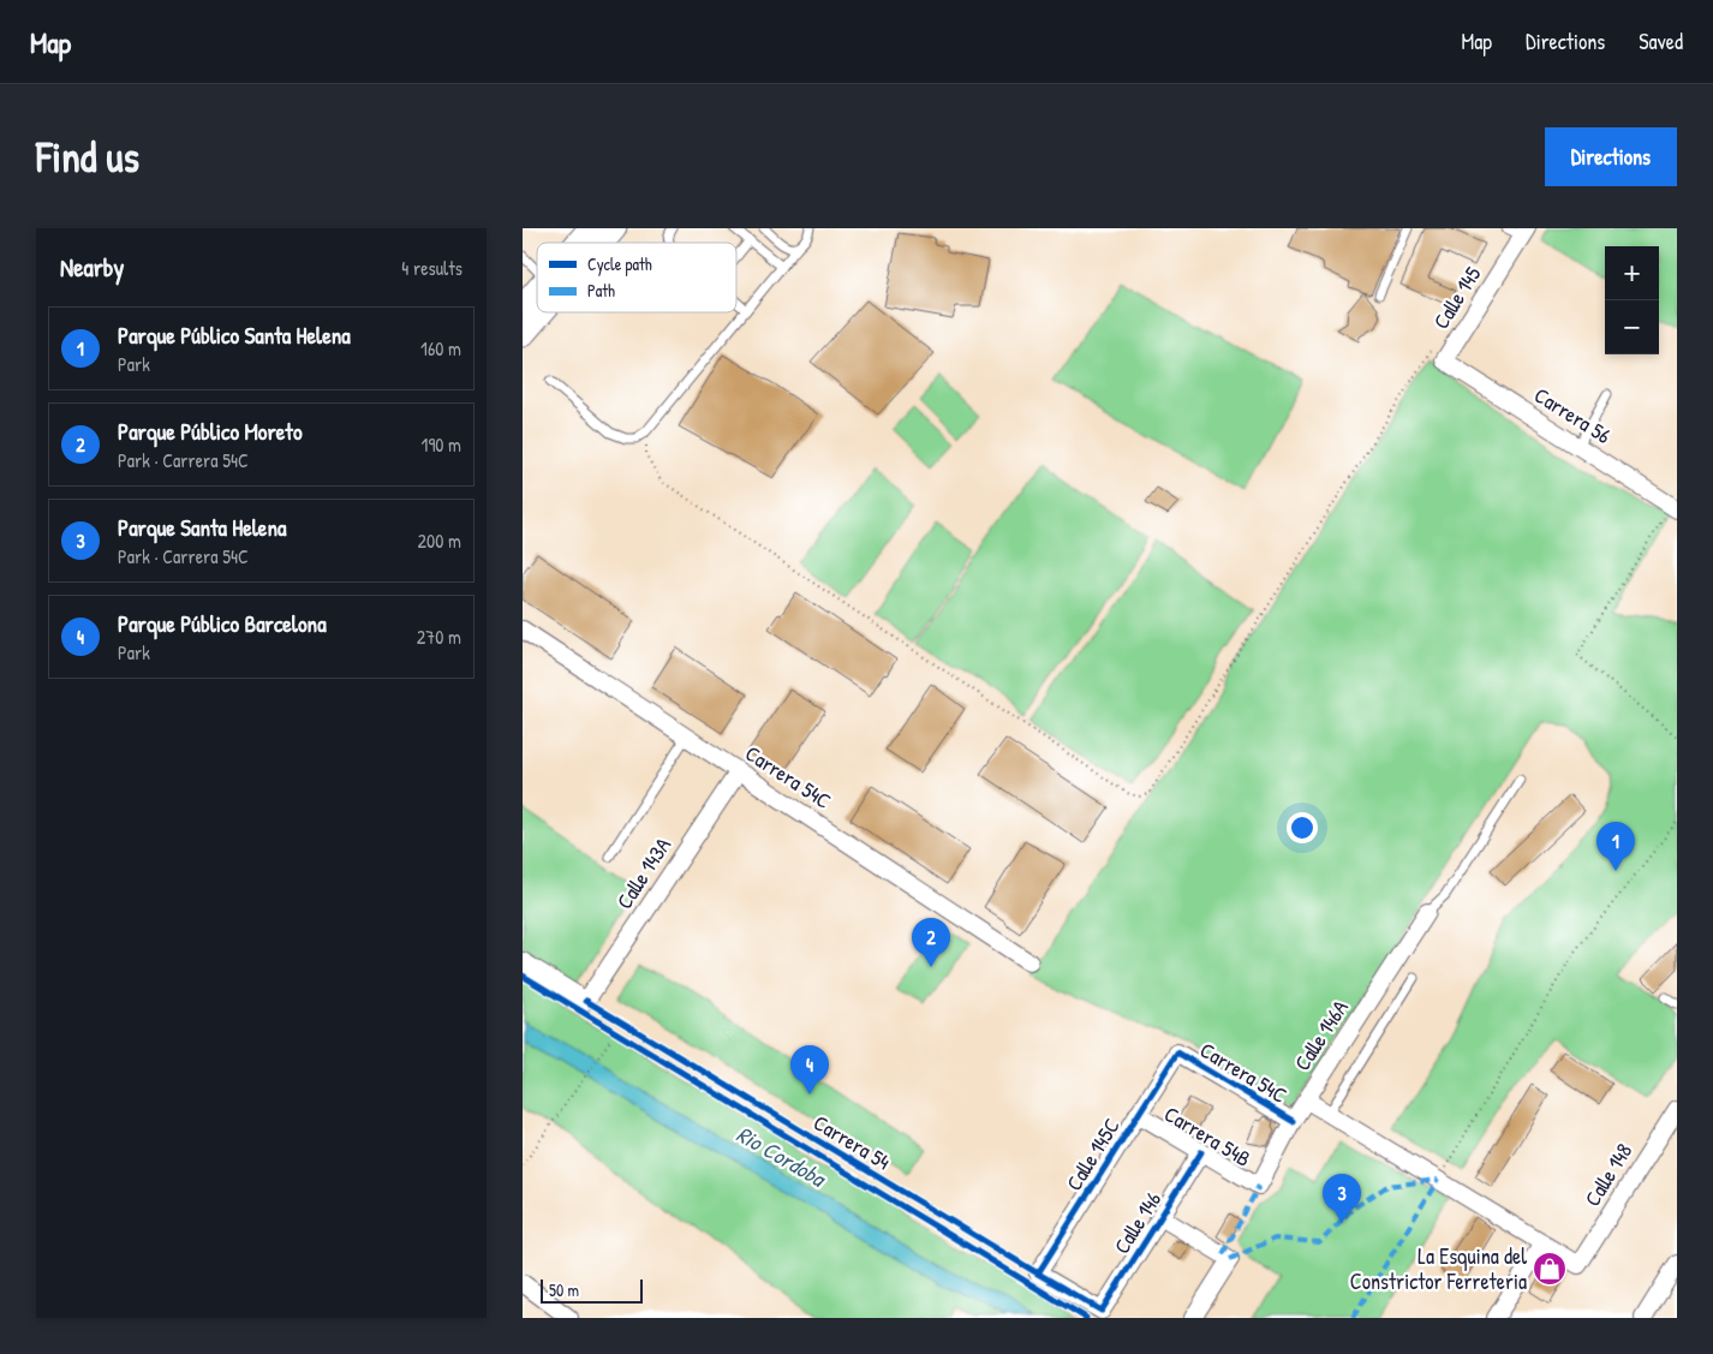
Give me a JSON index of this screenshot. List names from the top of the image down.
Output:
{
  "streets": {
    "street": [
      "Calle 145",
      "Carrera 56",
      "Carrera 54C",
      "Calle 143A",
      "Calle 146A",
      "Carrera 54B",
      "Calle 145C",
      "Calle 148",
      "Calle 146"
    ],
    "cycle path": ["Carrera 54"]
  },
  "crossings": [
    ["Calle 145", "Carrera 56"],
    ["Carrera 54C", "Calle 143A"],
    ["Carrera 54C", "Calle 146A"],
    ["Carrera 54C", "Calle 145C"],
    ["Carrera 54C", "Calle 148"],
    ["Calle 146A", "Carrera 54B"],
    ["Carrera 54B", "Calle 145C"],
    ["Carrera 54B", "Calle 146"],
    ["Calle 145C", "Calle 146"]
  ],
  "water": ["Rio Cordoba"],
  "places": {
    "shop": ["La Esquina del Constrictor Ferreteria"]
  },
  "legend": ["Cycle path", "Path"],
  "scale_bar": "50 m",
  "page": {
    "header": "Map",
    "nav": ["Map", "Directions", "Saved"],
    "buttons": "Directions",
    "title": "Find us",
    "heading": ["Nearby", "4 results"],
    "map_buttons": ["+", "−"],
    "list": [
      {
        "mark": "1",
        "name": "Parque Público Santa Helena",
        "note": "Park",
        "value": "160 m"
      },
      {
        "mark": "2",
        "name": "Parque Público Moreto",
        "note": "Park · Carrera 54C",
        "value": "190 m"
      },
      {
        "mark": "3",
        "name": "Parque Santa Helena",
        "note": "Park · Carrera 54C",
        "value": "200 m"
      },
      {
        "mark": "4",
        "name": "Parque Público Barcelona",
        "note": "Park",
        "value": "270 m"
      }
    ],
    "pins": [
      "1",
      "2",
      "4",
      "3"
    ],
    "scale": "50 m"
  }
}
